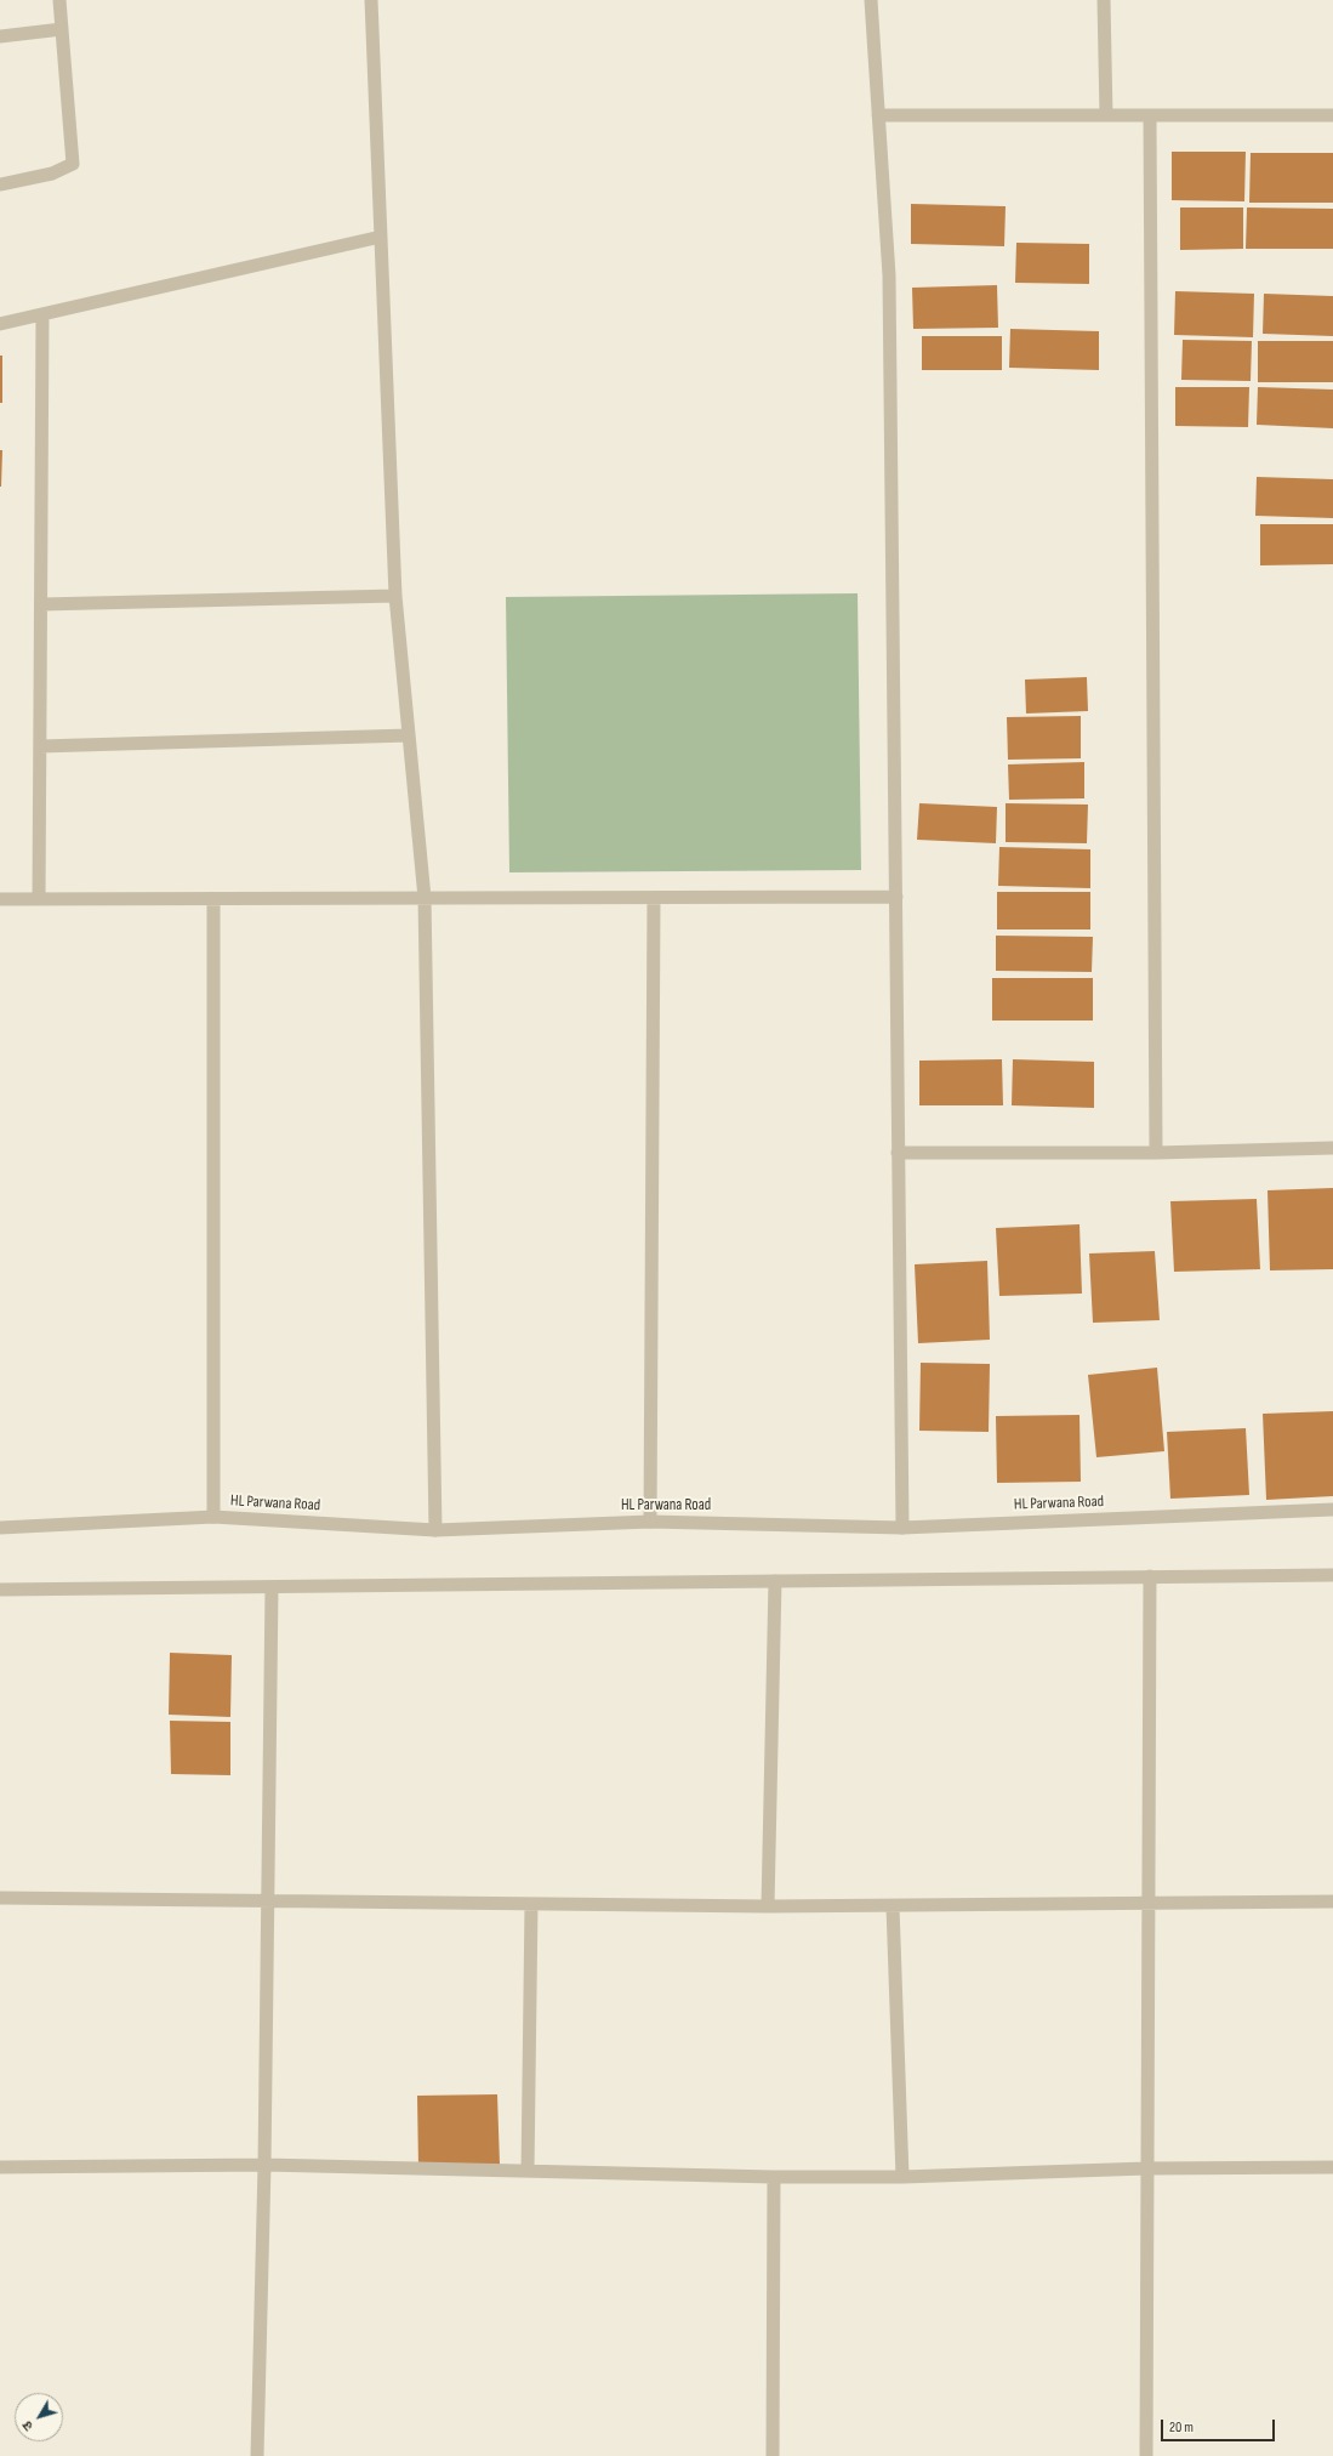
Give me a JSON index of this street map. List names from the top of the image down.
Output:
{
  "streets": {
    "street": ["HL Parwana Road"]
  },
  "scale_bar": "20 m",
  "north": "bottom left"
}
